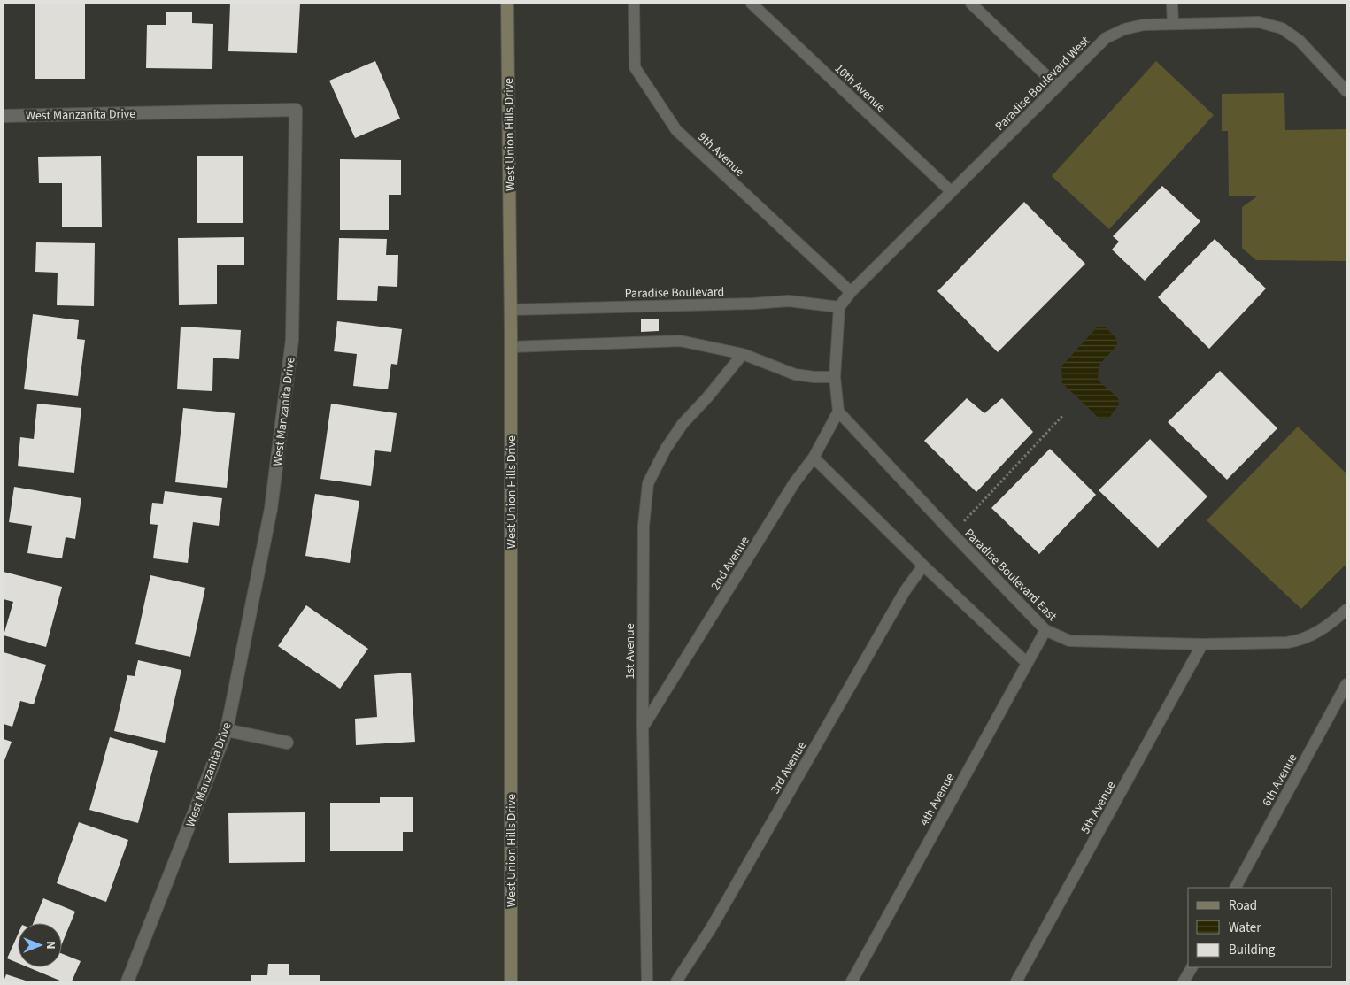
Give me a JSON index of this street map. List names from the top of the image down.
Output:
{
  "streets": {
    "main road": ["West Union Hills Drive"],
    "street": ["West Manzanita Drive"],
    "lane": [
      "Paradise Boulevard West",
      "10th Avenue",
      "9th Avenue",
      "Paradise Boulevard",
      "2nd Avenue",
      "Paradise Boulevard East",
      "1st Avenue",
      "3rd Avenue",
      "6th Avenue",
      "4th Avenue",
      "5th Avenue"
    ]
  },
  "crossings": [
    ["Paradise Boulevard West", "10th Avenue"],
    ["Paradise Boulevard West", "9th Avenue"],
    ["Paradise Boulevard West", "Paradise Boulevard"],
    ["West Union Hills Drive", "Paradise Boulevard"],
    ["2nd Avenue", "Paradise Boulevard East"],
    ["2nd Avenue", "1st Avenue"],
    ["Paradise Boulevard East", "4th Avenue"],
    ["Paradise Boulevard East", "5th Avenue"]
  ],
  "legend": ["Road", "Water", "Building"],
  "north": "right"
}
